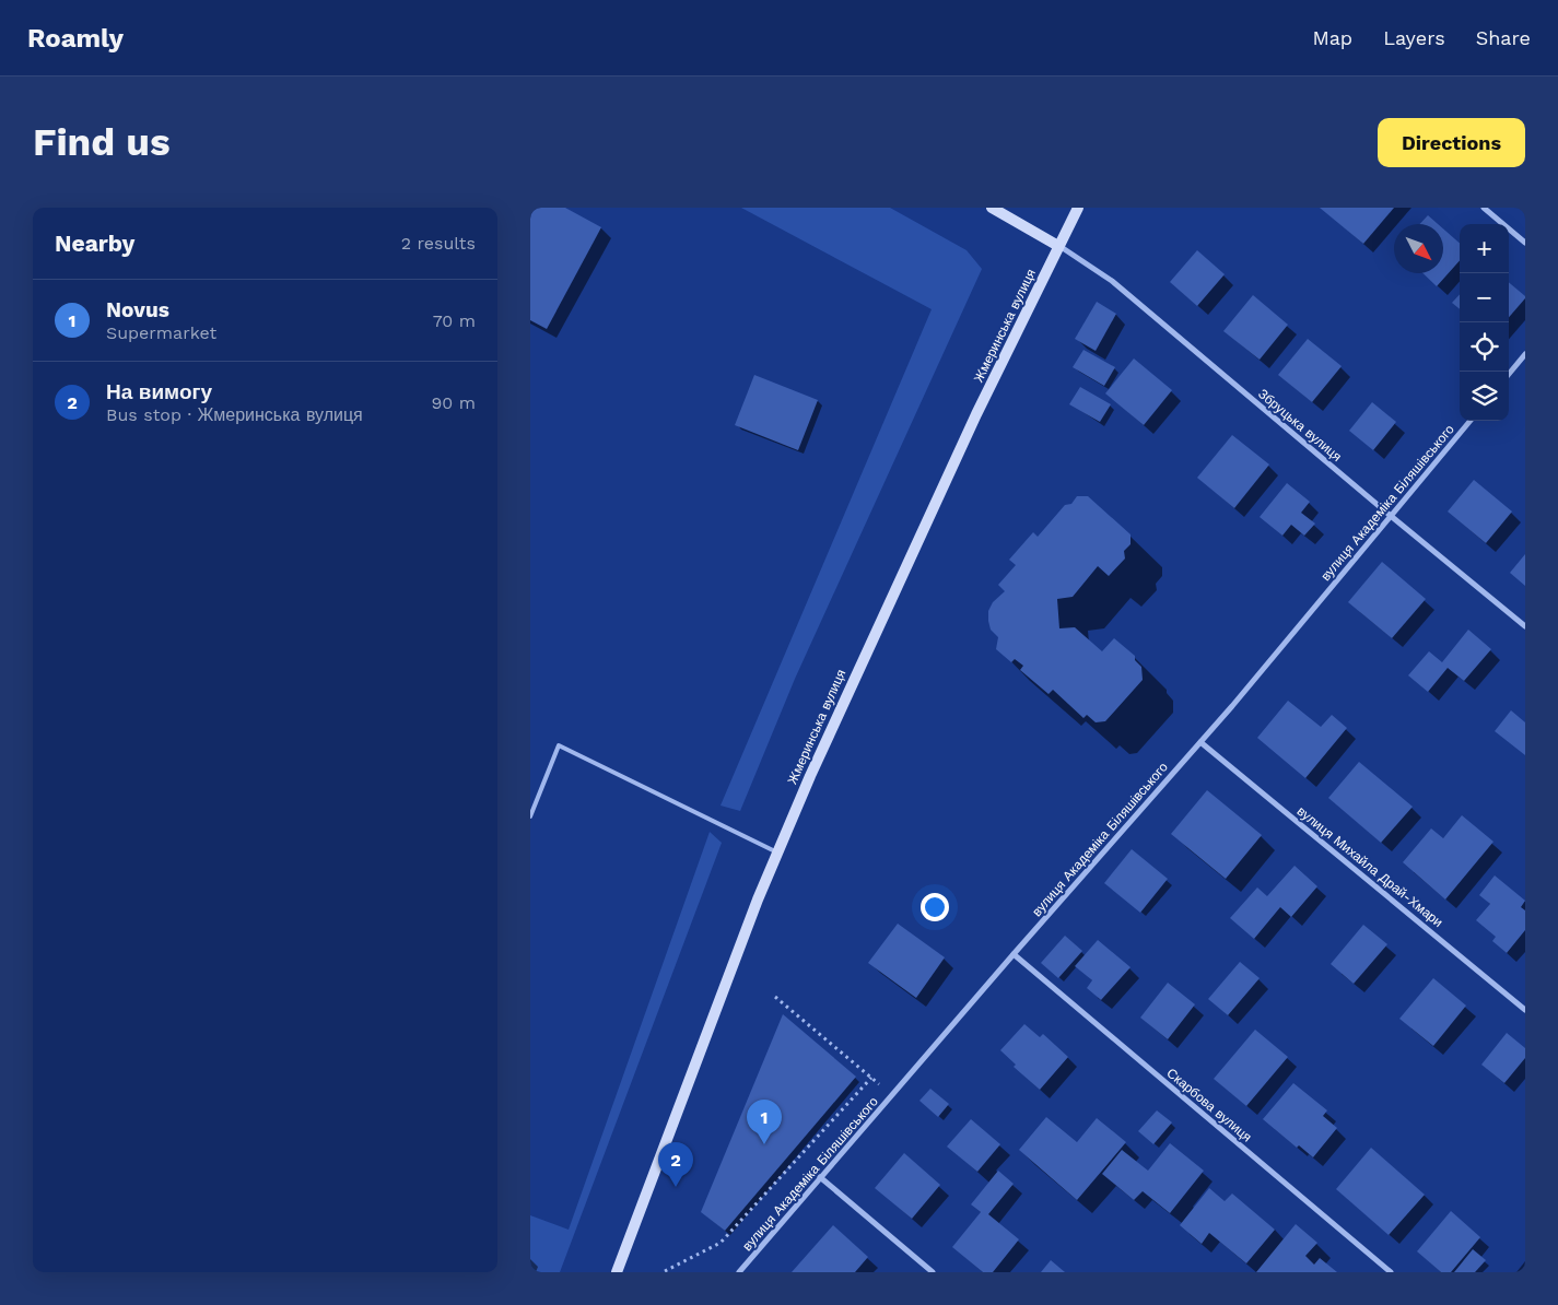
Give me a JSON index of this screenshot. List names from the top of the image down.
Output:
{
  "streets": {
    "main road": ["Жмеринська вулиця"],
    "street": [
      "Збруцька вулиця",
      "вулиця Академіка Біляшівського",
      "вулиця Михайла Драй-Хмари",
      "Скарбова вулиця"
    ]
  },
  "crossings": [
    ["Жмеринська вулиця", "Збруцька вулиця"],
    ["Збруцька вулиця", "вулиця Академіка Біляшівського"],
    ["вулиця Академіка Біляшівського", "вулиця Михайла Драй-Хмари"],
    ["вулиця Академіка Біляшівського", "Скарбова вулиця"]
  ],
  "north": "bottom right",
  "page": {
    "header": "Roamly",
    "nav": ["Map", "Layers", "Share"],
    "buttons": "Directions",
    "title": "Find us",
    "heading": ["Nearby", "2 results"],
    "map_buttons": ["+", "−"],
    "list": [
      {
        "mark": "1",
        "name": "Novus",
        "note": "Supermarket",
        "value": "70 m"
      },
      {
        "mark": "2",
        "name": "На вимогу",
        "note": "Bus stop · Жмеринська вулиця",
        "value": "90 m"
      }
    ],
    "pins": ["1", "2"]
  }
}
